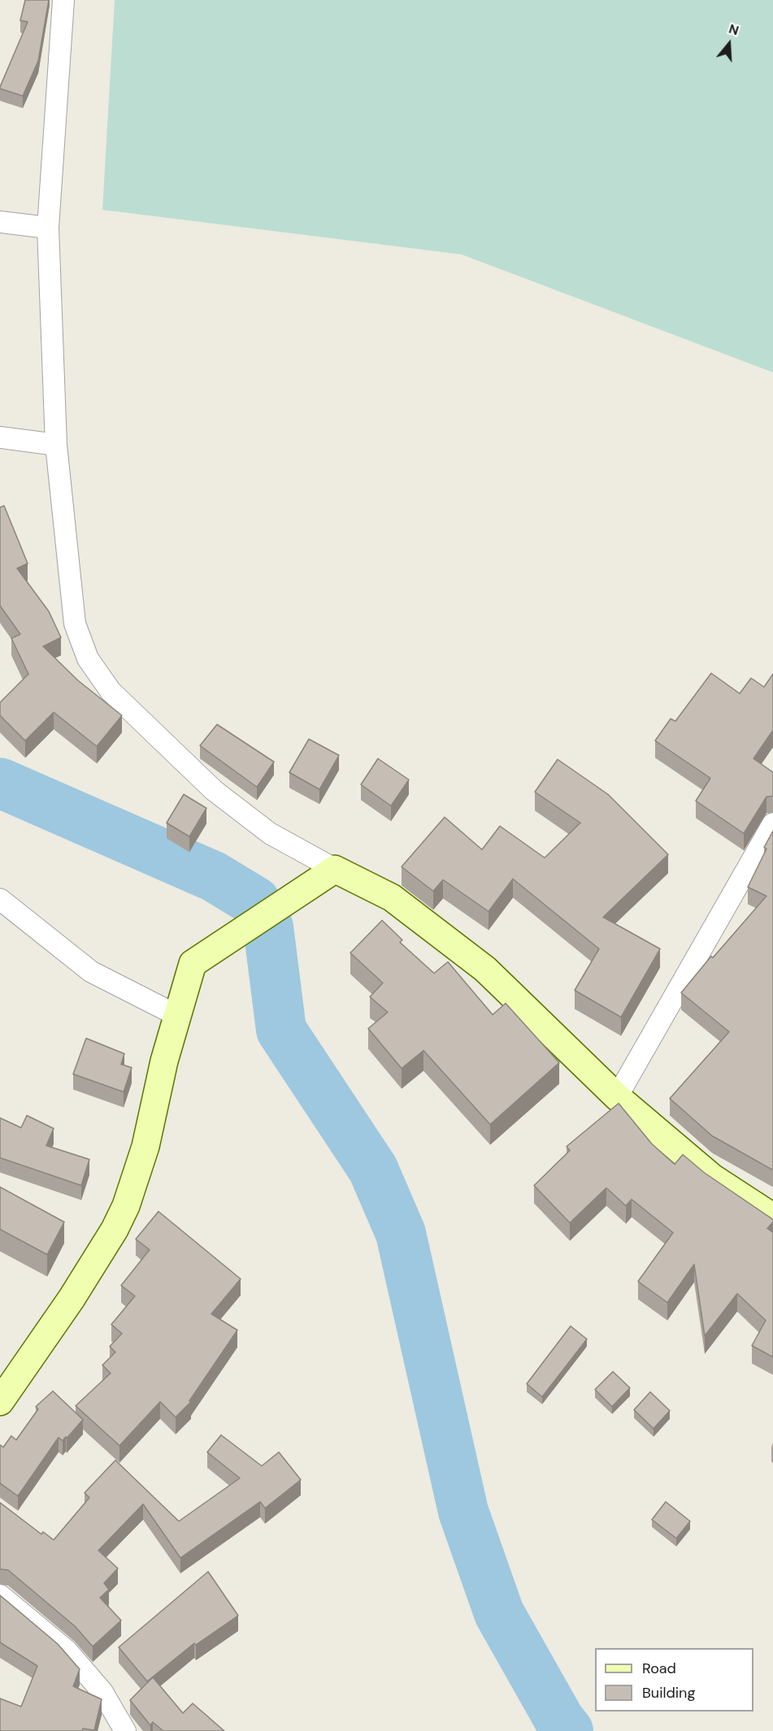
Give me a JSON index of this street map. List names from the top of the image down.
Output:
{
  "legend": ["Road", "Building"],
  "north": "top"
}
